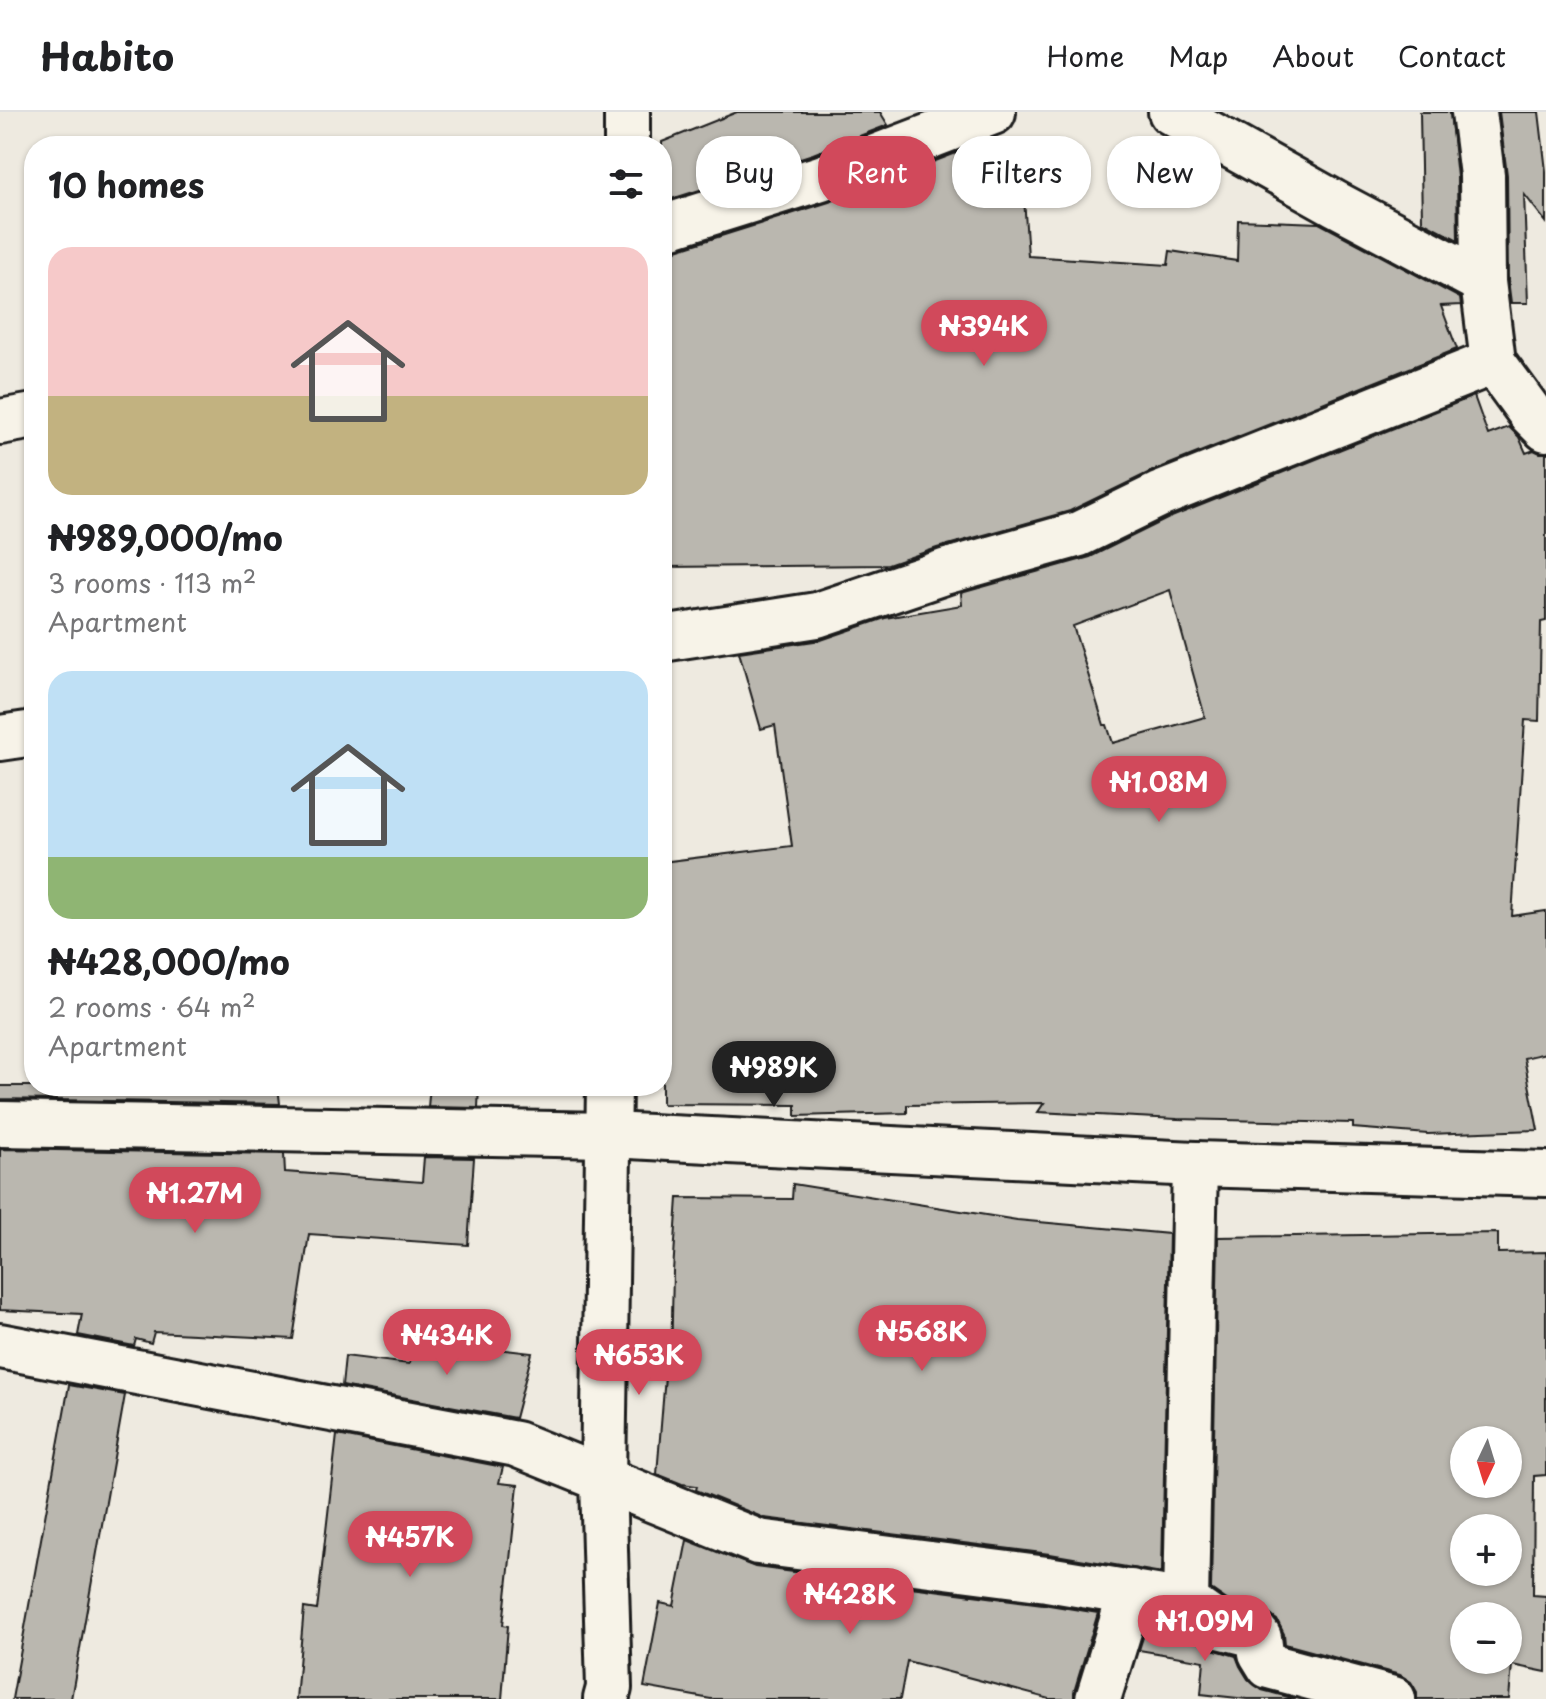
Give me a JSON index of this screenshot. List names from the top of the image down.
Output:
{
  "north": "bottom",
  "page": {
    "header": "Habito",
    "nav": [
      "Home",
      "Map",
      "About",
      "Contact"
    ],
    "chip": [
      "Buy",
      "Rent",
      "Filters",
      "New"
    ],
    "heading": "10 homes",
    "list": [
      {
        "name": "₦989,000/mo",
        "note": "3 rooms · 113 m² · Apartment"
      },
      {
        "name": "₦428,000/mo",
        "note": "2 rooms · 64 m² · Apartment"
      }
    ],
    "price": [
      "₦394K",
      "₦1.08M",
      "₦989K",
      "₦1.27M",
      "₦568K",
      "₦434K",
      "₦653K",
      "₦457K",
      "₦428K",
      "₦1.09M"
    ],
    "map_buttons": ["+", "−"]
  }
}
